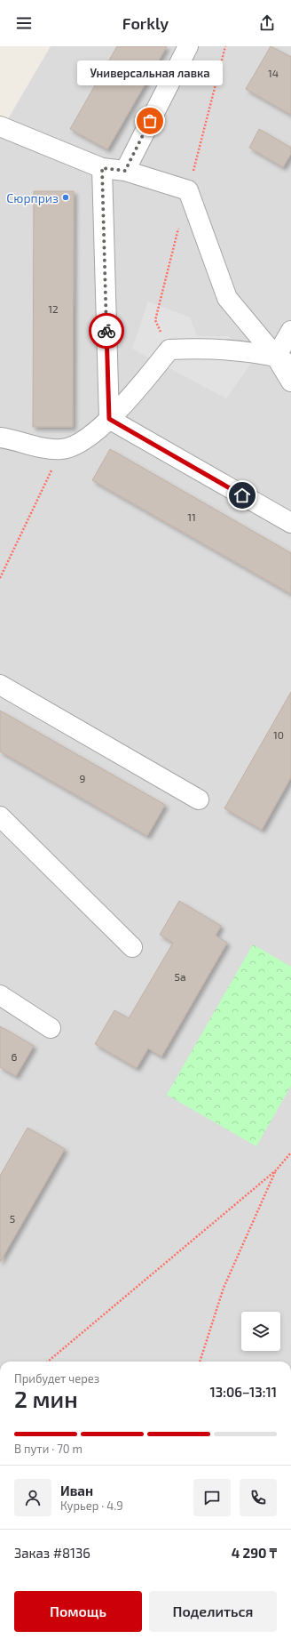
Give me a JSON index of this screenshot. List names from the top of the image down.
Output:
{
  "places": ["Универсальная лавка", "Сюрприз"],
  "house_numbers": [
    "14",
    "12",
    "11",
    "10",
    "9",
    "5а",
    "6",
    "5"
  ],
  "page": {
    "header": "Forkly",
    "bubble": "Универсальная лавка",
    "heading": ["2 мин", "Прибудет через", "13:06–13:11"],
    "panel": [
      "Иван",
      "Курьер · 4.9",
      "Заказ #8136",
      "4 290 ₸"
    ],
    "bar": "В пути · 70 m",
    "buttons": ["Помощь", "Поделиться"]
  }
}
